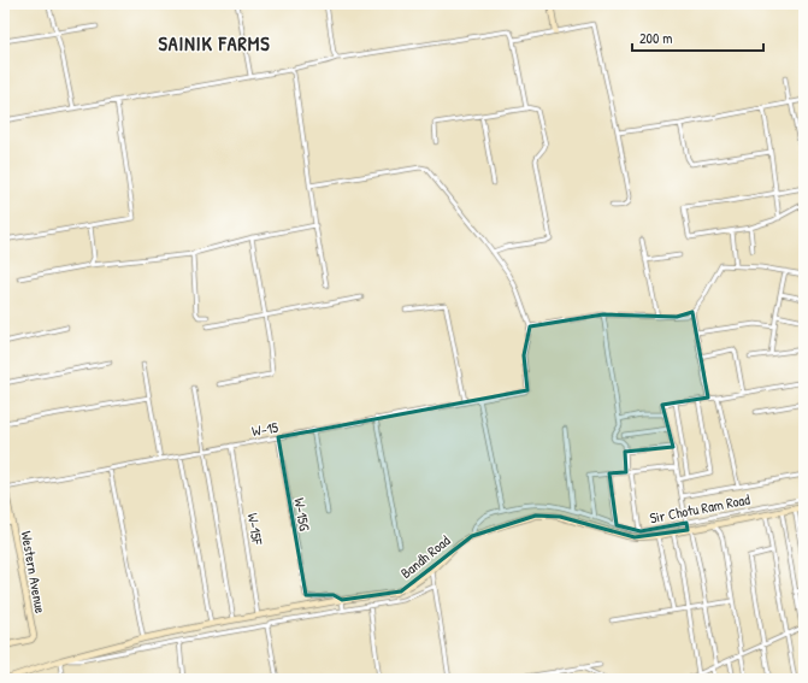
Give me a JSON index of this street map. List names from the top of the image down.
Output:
{
  "streets": {
    "street": [
      "W-15",
      "Sir Chotu Ram Road",
      "W-15G",
      "W-15F",
      "Bandh Road",
      "Western Avenue"
    ]
  },
  "crossings": [
    ["W-15", "W-15G"],
    ["W-15", "W-15F"],
    ["W-15", "Western Avenue"],
    ["Sir Chotu Ram Road", "Bandh Road"],
    ["W-15G", "Bandh Road"],
    ["W-15F", "Bandh Road"]
  ],
  "districts": ["SAINIK FARMS"],
  "scale_bar": "200 m"
}
